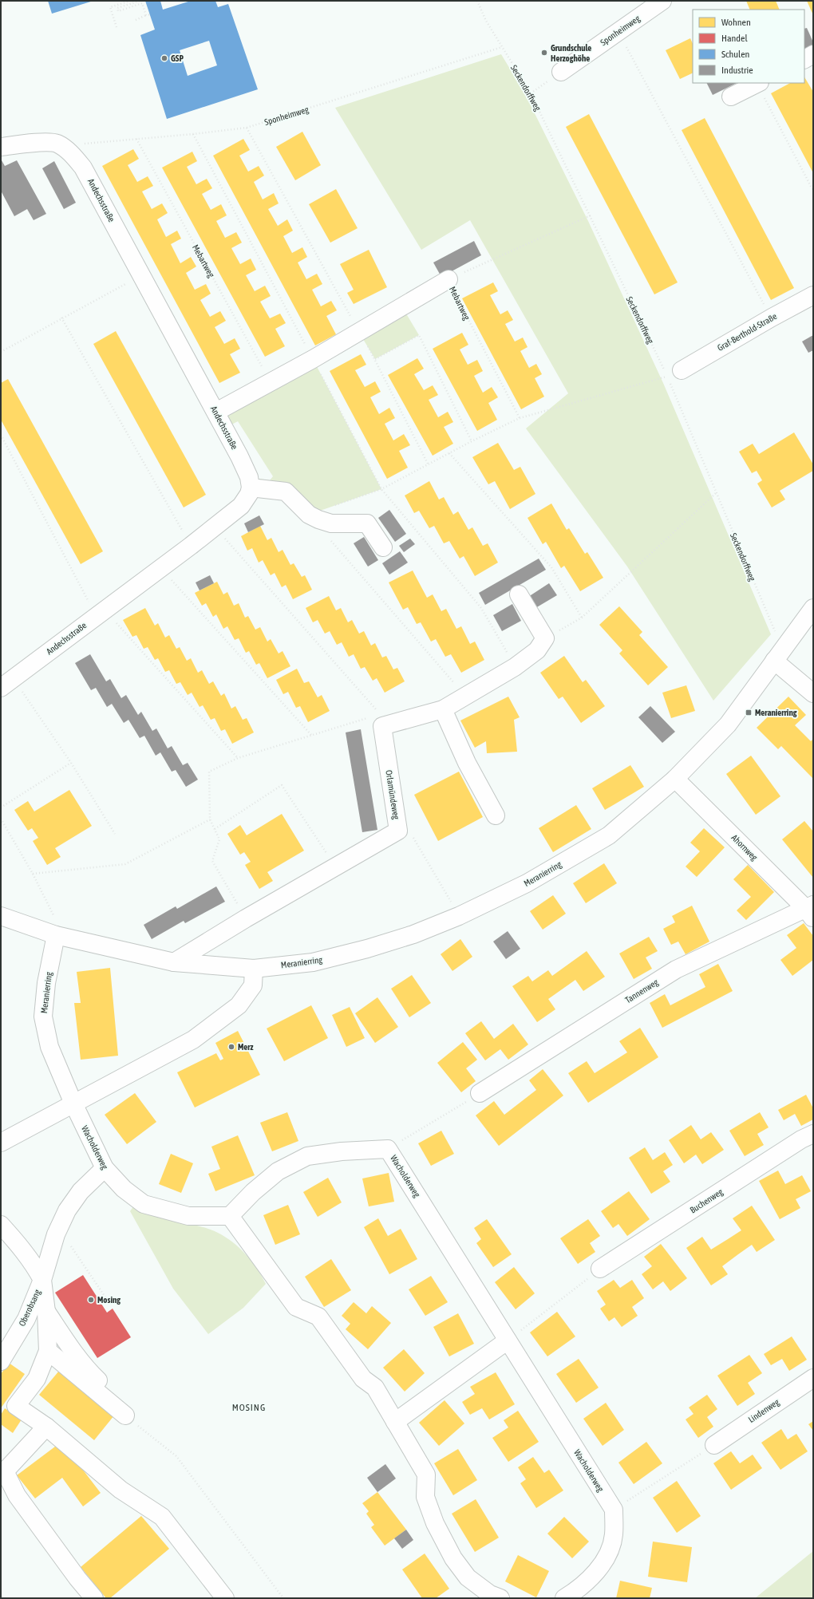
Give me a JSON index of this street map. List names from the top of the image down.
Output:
{
  "streets": {
    "street": [
      "Sponheimweg",
      "Andechsstraße",
      "Mebartweg",
      "Graf-Berthold-Straße",
      "Orlamündeweg",
      "Ahornweg",
      "Meranierring",
      "Tannenweg",
      "Wacholderweg",
      "Buchenweg",
      "Oberobsang",
      "Lindenweg"
    ],
    "path": ["Seckendorffweg"]
  },
  "crossings": [
    ["Sponheimweg", "Seckendorffweg"],
    ["Sponheimweg", "Andechsstraße"],
    ["Sponheimweg", "Mebartweg"],
    ["Seckendorffweg", "Graf-Berthold-Straße"],
    ["Seckendorffweg", "Meranierring"],
    ["Andechsstraße", "Mebartweg"],
    ["Orlamündeweg", "Meranierring"],
    ["Ahornweg", "Meranierring"],
    ["Ahornweg", "Tannenweg"],
    ["Meranierring", "Wacholderweg"]
  ],
  "districts": ["MOSING"],
  "places": {
    "other": [
      "Grundschule Herzoghöhe",
      "GSP",
      "Merz",
      "Mosing"
    ],
    "transit": ["Meranierring"]
  },
  "legend": [
    "Wohnen",
    "Handel",
    "Schulen",
    "Industrie"
  ]
}
